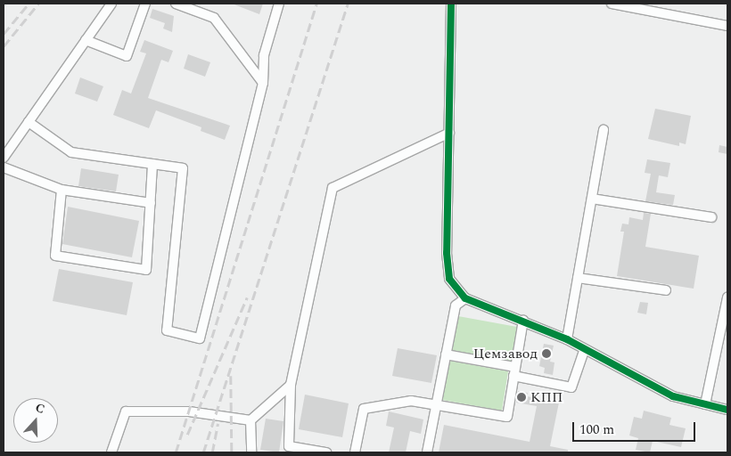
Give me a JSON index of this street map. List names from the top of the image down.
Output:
{
  "places": ["Цемзавод", "КПП"],
  "scale_bar": "100 m",
  "north": "top"
}
